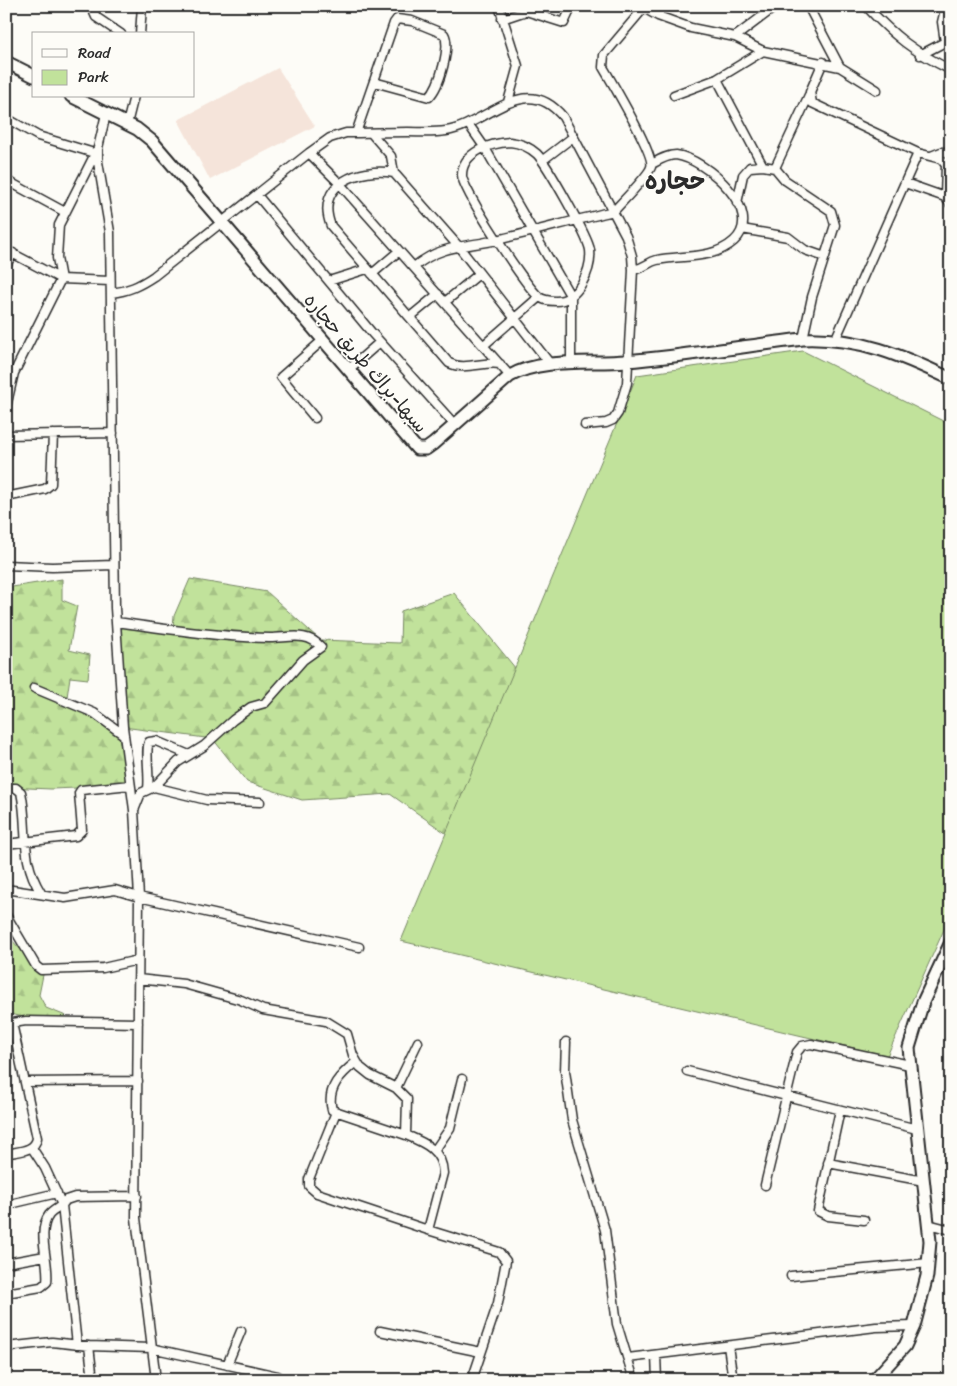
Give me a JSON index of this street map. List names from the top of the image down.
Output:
{
  "streets": {
    "main road": ["سبها-براك طريق حجاره"]
  },
  "districts": ["حجاره"],
  "legend": ["Road", "Park"]
}
